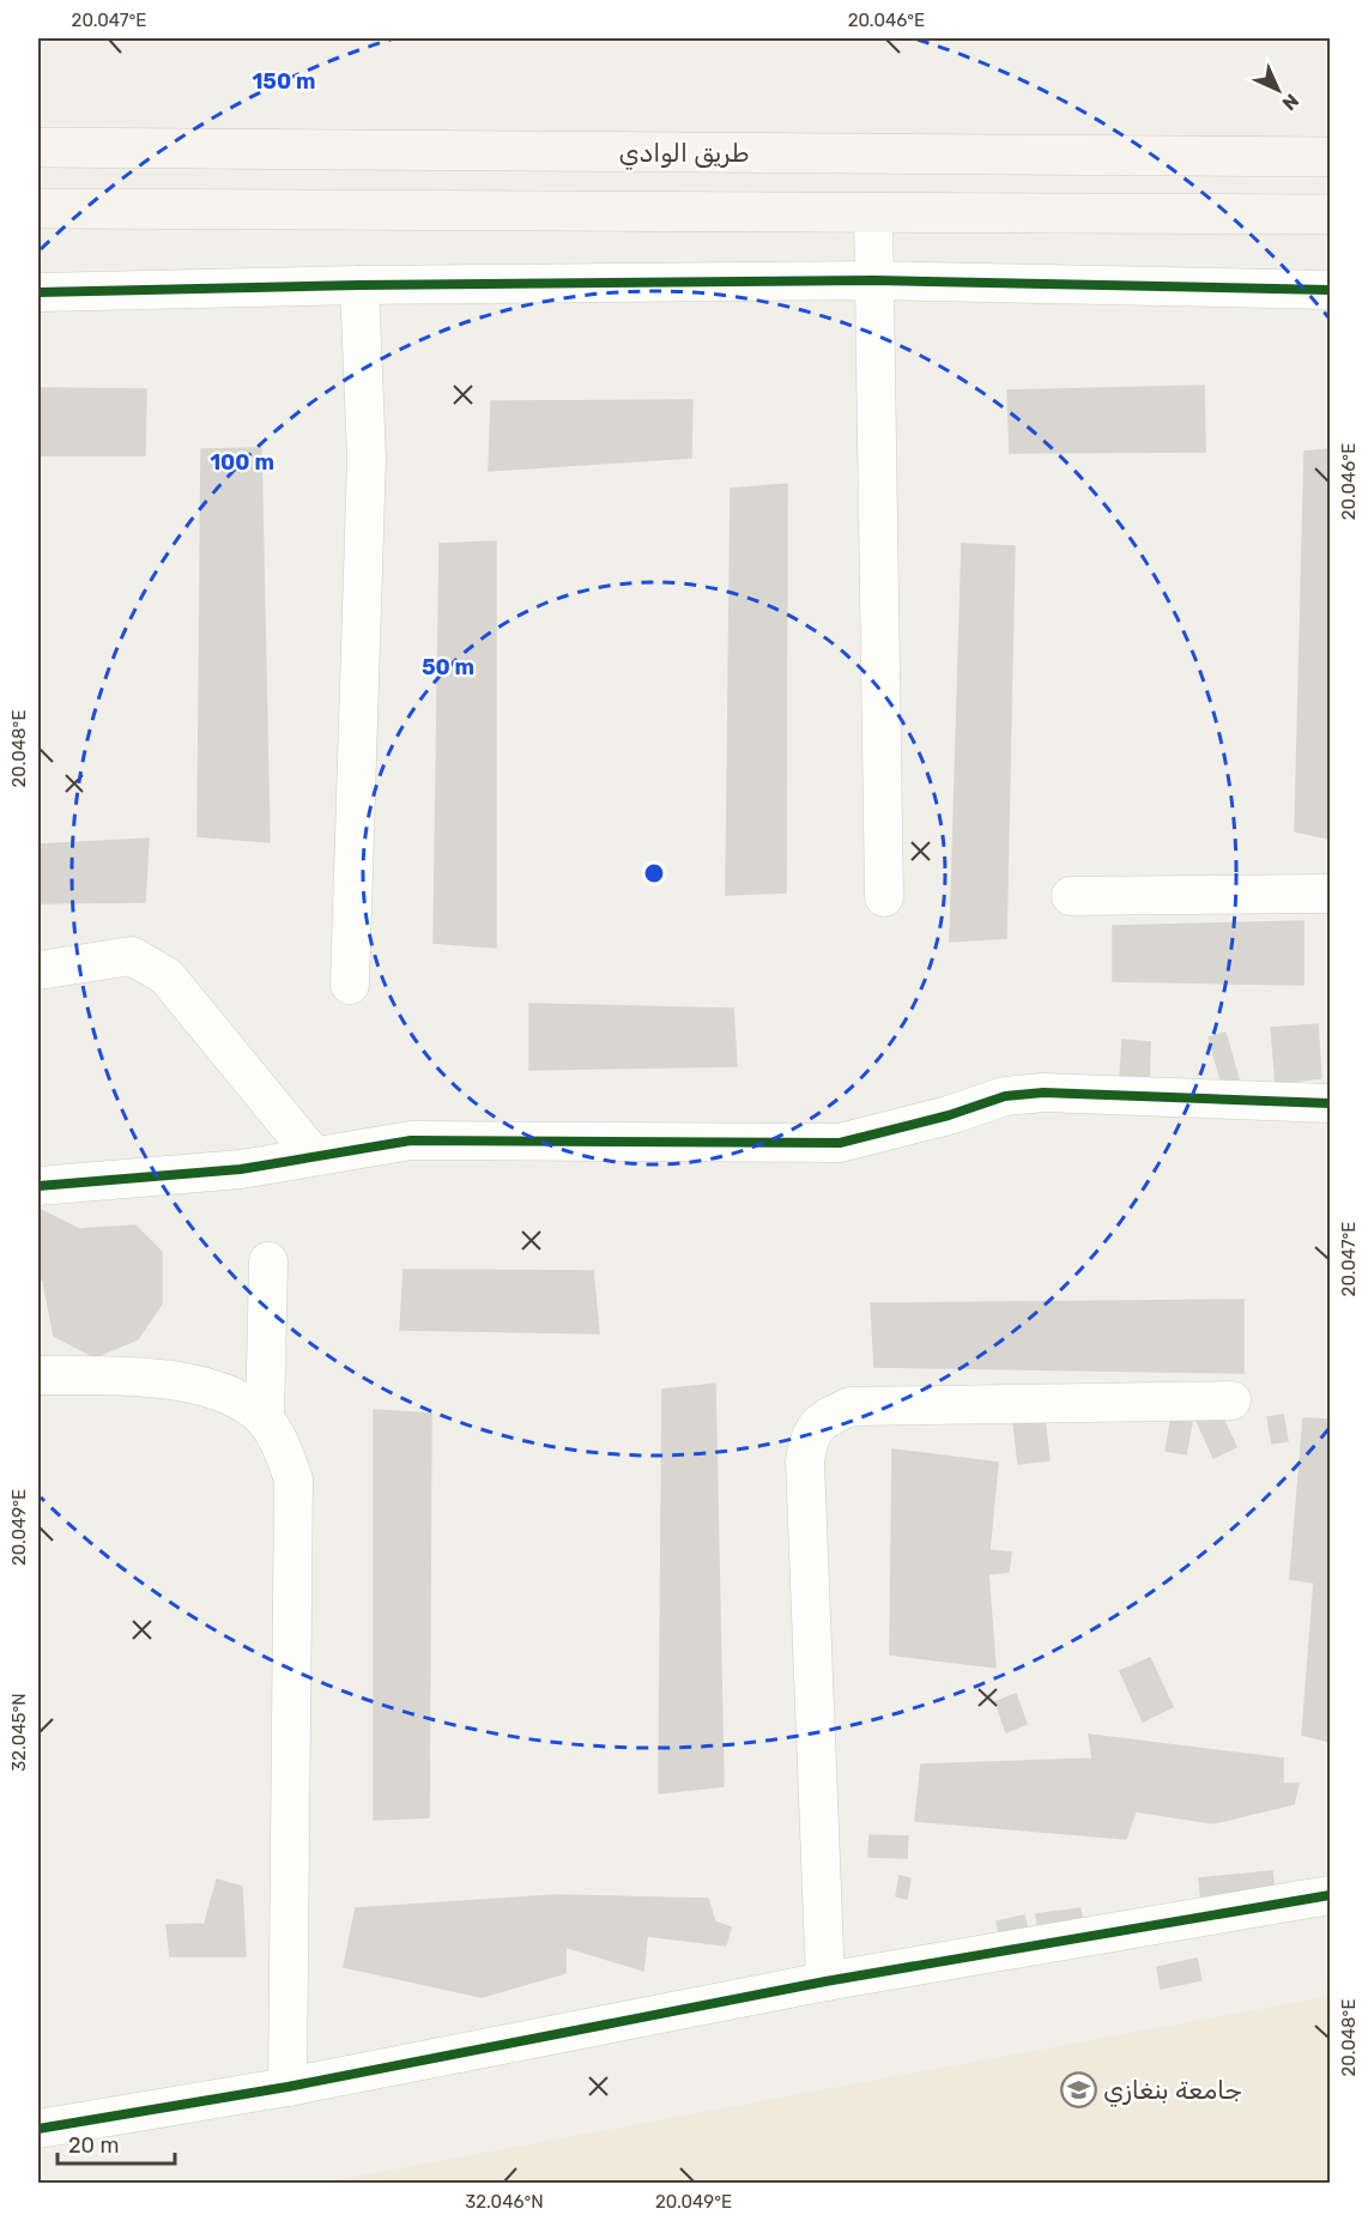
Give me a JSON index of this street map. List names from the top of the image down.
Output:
{
  "streets": {
    "main road": ["طريق الوادي"]
  },
  "places": {
    "school or university": ["جامعة بنغازي"]
  },
  "scale_bar": "20 m",
  "north": "bottom right",
  "coordinates": [
    "20.047°E",
    "20.046°E",
    "20.048°E",
    "20.049°E",
    "32.045°N",
    "32.046°N"
  ],
  "rings": ["150 m", "100 m", "50 m"]
}
